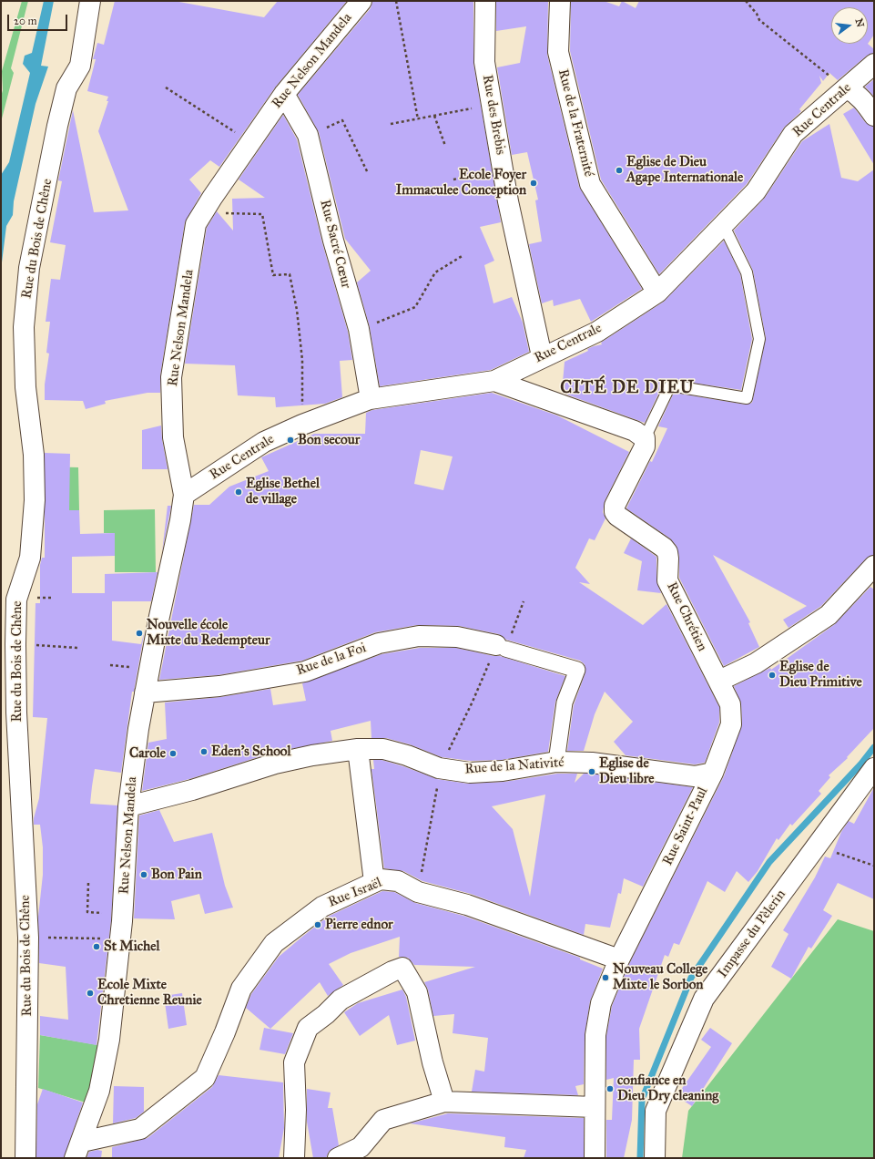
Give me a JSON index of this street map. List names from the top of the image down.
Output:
{
  "streets": {
    "street": [
      "Rue Nelson Mandela",
      "Rue Centrale",
      "Rue des Brebis",
      "Rue de la Fraternité",
      "Rue du Bois de Chêne",
      "Rue Sacré Cœur",
      "Rue Chrétien",
      "Rue de la Foi",
      "Rue de la Nativité",
      "Rue Saint-Paul",
      "Rue Israël",
      "Impasse du Pèlerin"
    ]
  },
  "crossings": [
    ["Rue Nelson Mandela", "Rue Centrale"],
    ["Rue Nelson Mandela", "Rue Sacré Cœur"],
    ["Rue Nelson Mandela", "Rue de la Foi"],
    ["Rue Nelson Mandela", "Rue de la Nativité"],
    ["Rue Nelson Mandela", "Rue Israël"],
    ["Rue Centrale", "Rue des Brebis"],
    ["Rue Centrale", "Rue de la Fraternité"],
    ["Rue Centrale", "Rue Sacré Cœur"],
    ["Rue Chrétien", "Rue Saint-Paul"],
    ["Rue de la Nativité", "Rue Saint-Paul"],
    ["Rue Saint-Paul", "Rue Israël"]
  ],
  "districts": ["CITÉ DE DIEU"],
  "places": [
    "Eglise de Dieu Agape Internationale",
    "Ecole Foyer Immaculee Conception",
    "Bon secour",
    "Eglise Bethel de village",
    "Nouvelle école Mixte du Redempteur",
    "Eglise de Dieu Primitive",
    "Eden's School",
    "Carole",
    "Eglise de Dieu libre",
    "Bon Pain",
    "Pierre ednor",
    "St Michel",
    "Nouveau College Mixte le Sorbon",
    "Ecole Mixte Chretienne Reunie",
    "confiance en Dieu Dry cleaning"
  ],
  "scale_bar": "20 m",
  "north": "right"
}
